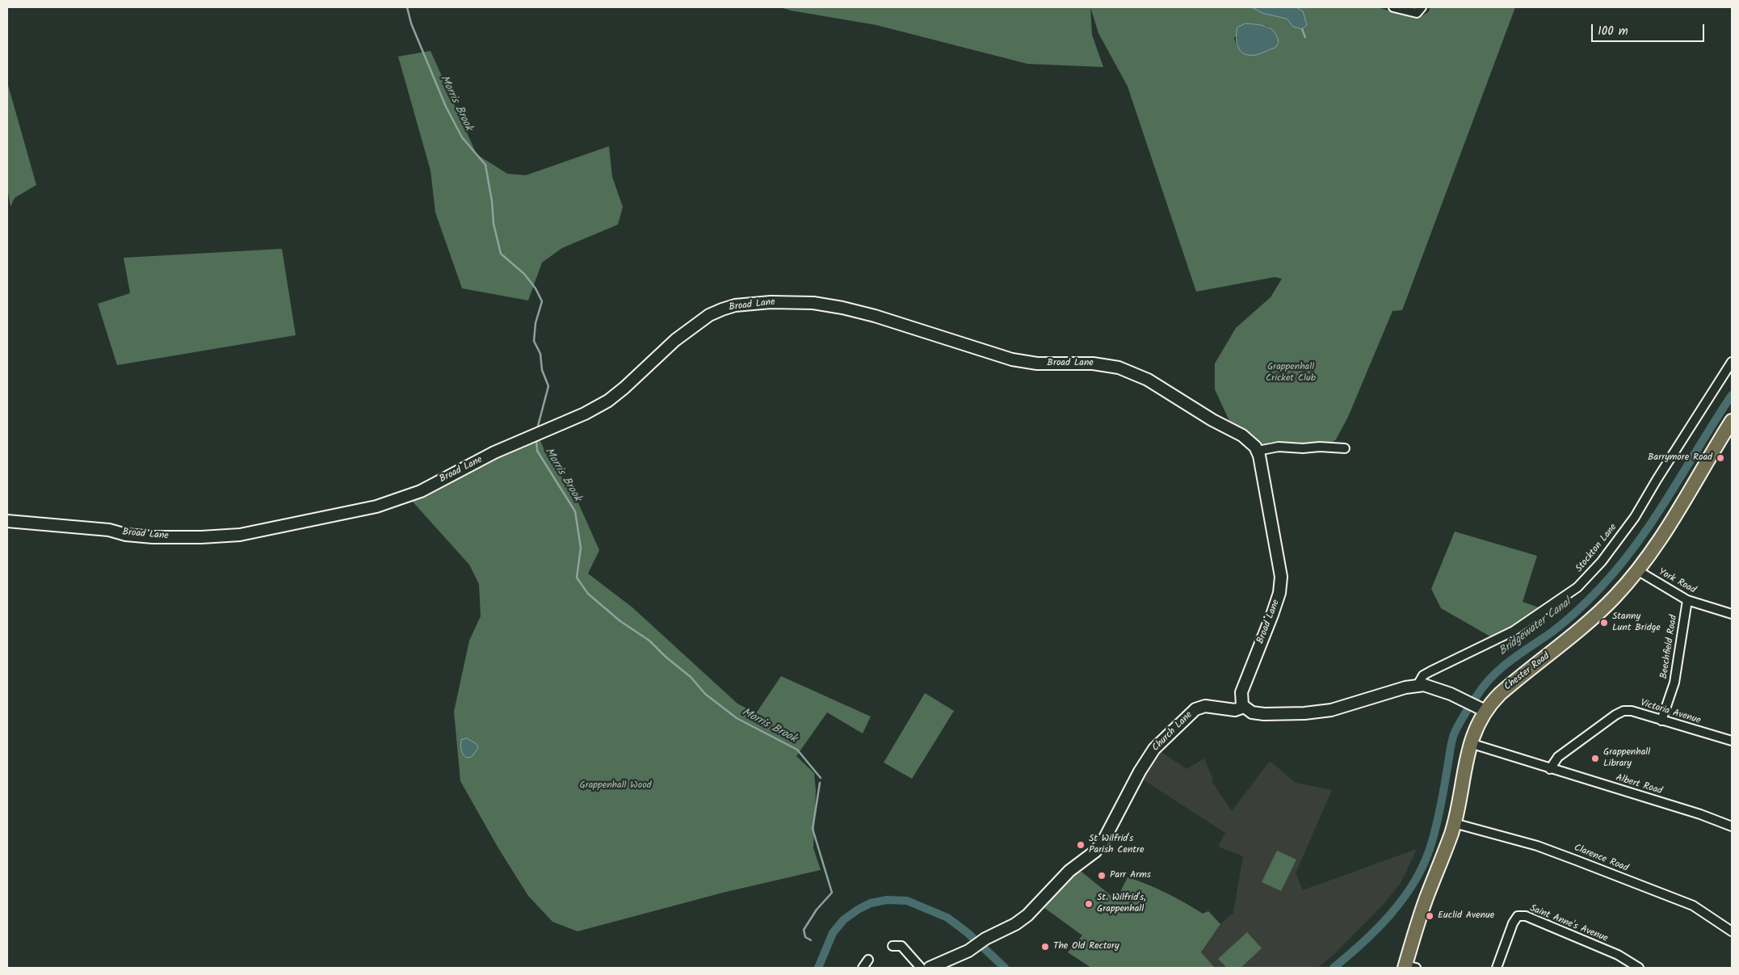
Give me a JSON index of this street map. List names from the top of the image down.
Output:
{
  "streets": {
    "main road": ["Chester Road"],
    "street": [
      "Broad Lane",
      "Stockton Lane",
      "York Road",
      "Beechfield Road",
      "Victoria Avenue",
      "Church Lane",
      "Albert Road",
      "Clarence Road",
      "Saint Anne's Avenue"
    ]
  },
  "crossings": [
    ["Broad Lane", "Church Lane"],
    ["Stockton Lane", "Church Lane"],
    ["York Road", "Beechfield Road"],
    ["York Road", "Chester Road"],
    ["Beechfield Road", "Victoria Avenue"],
    ["Chester Road", "Church Lane"],
    ["Chester Road", "Albert Road"],
    ["Chester Road", "Clarence Road"],
    ["Victoria Avenue", "Albert Road"]
  ],
  "water": ["Morris Brook", "Bridgewater Canal"],
  "parks": ["Grappenhall Cricket Club", "Grappenhall Wood"],
  "places": [
    "Barrymore Road",
    "Stanny Lunt Bridge",
    "Grappenhall Library",
    "St Wilfrid's Parish Centre",
    "Parr Arms",
    "St. Wilfrid's, Grappenhall",
    "Euclid Avenue",
    "The Old Rectory"
  ],
  "scale_bar": "100 m"
}
